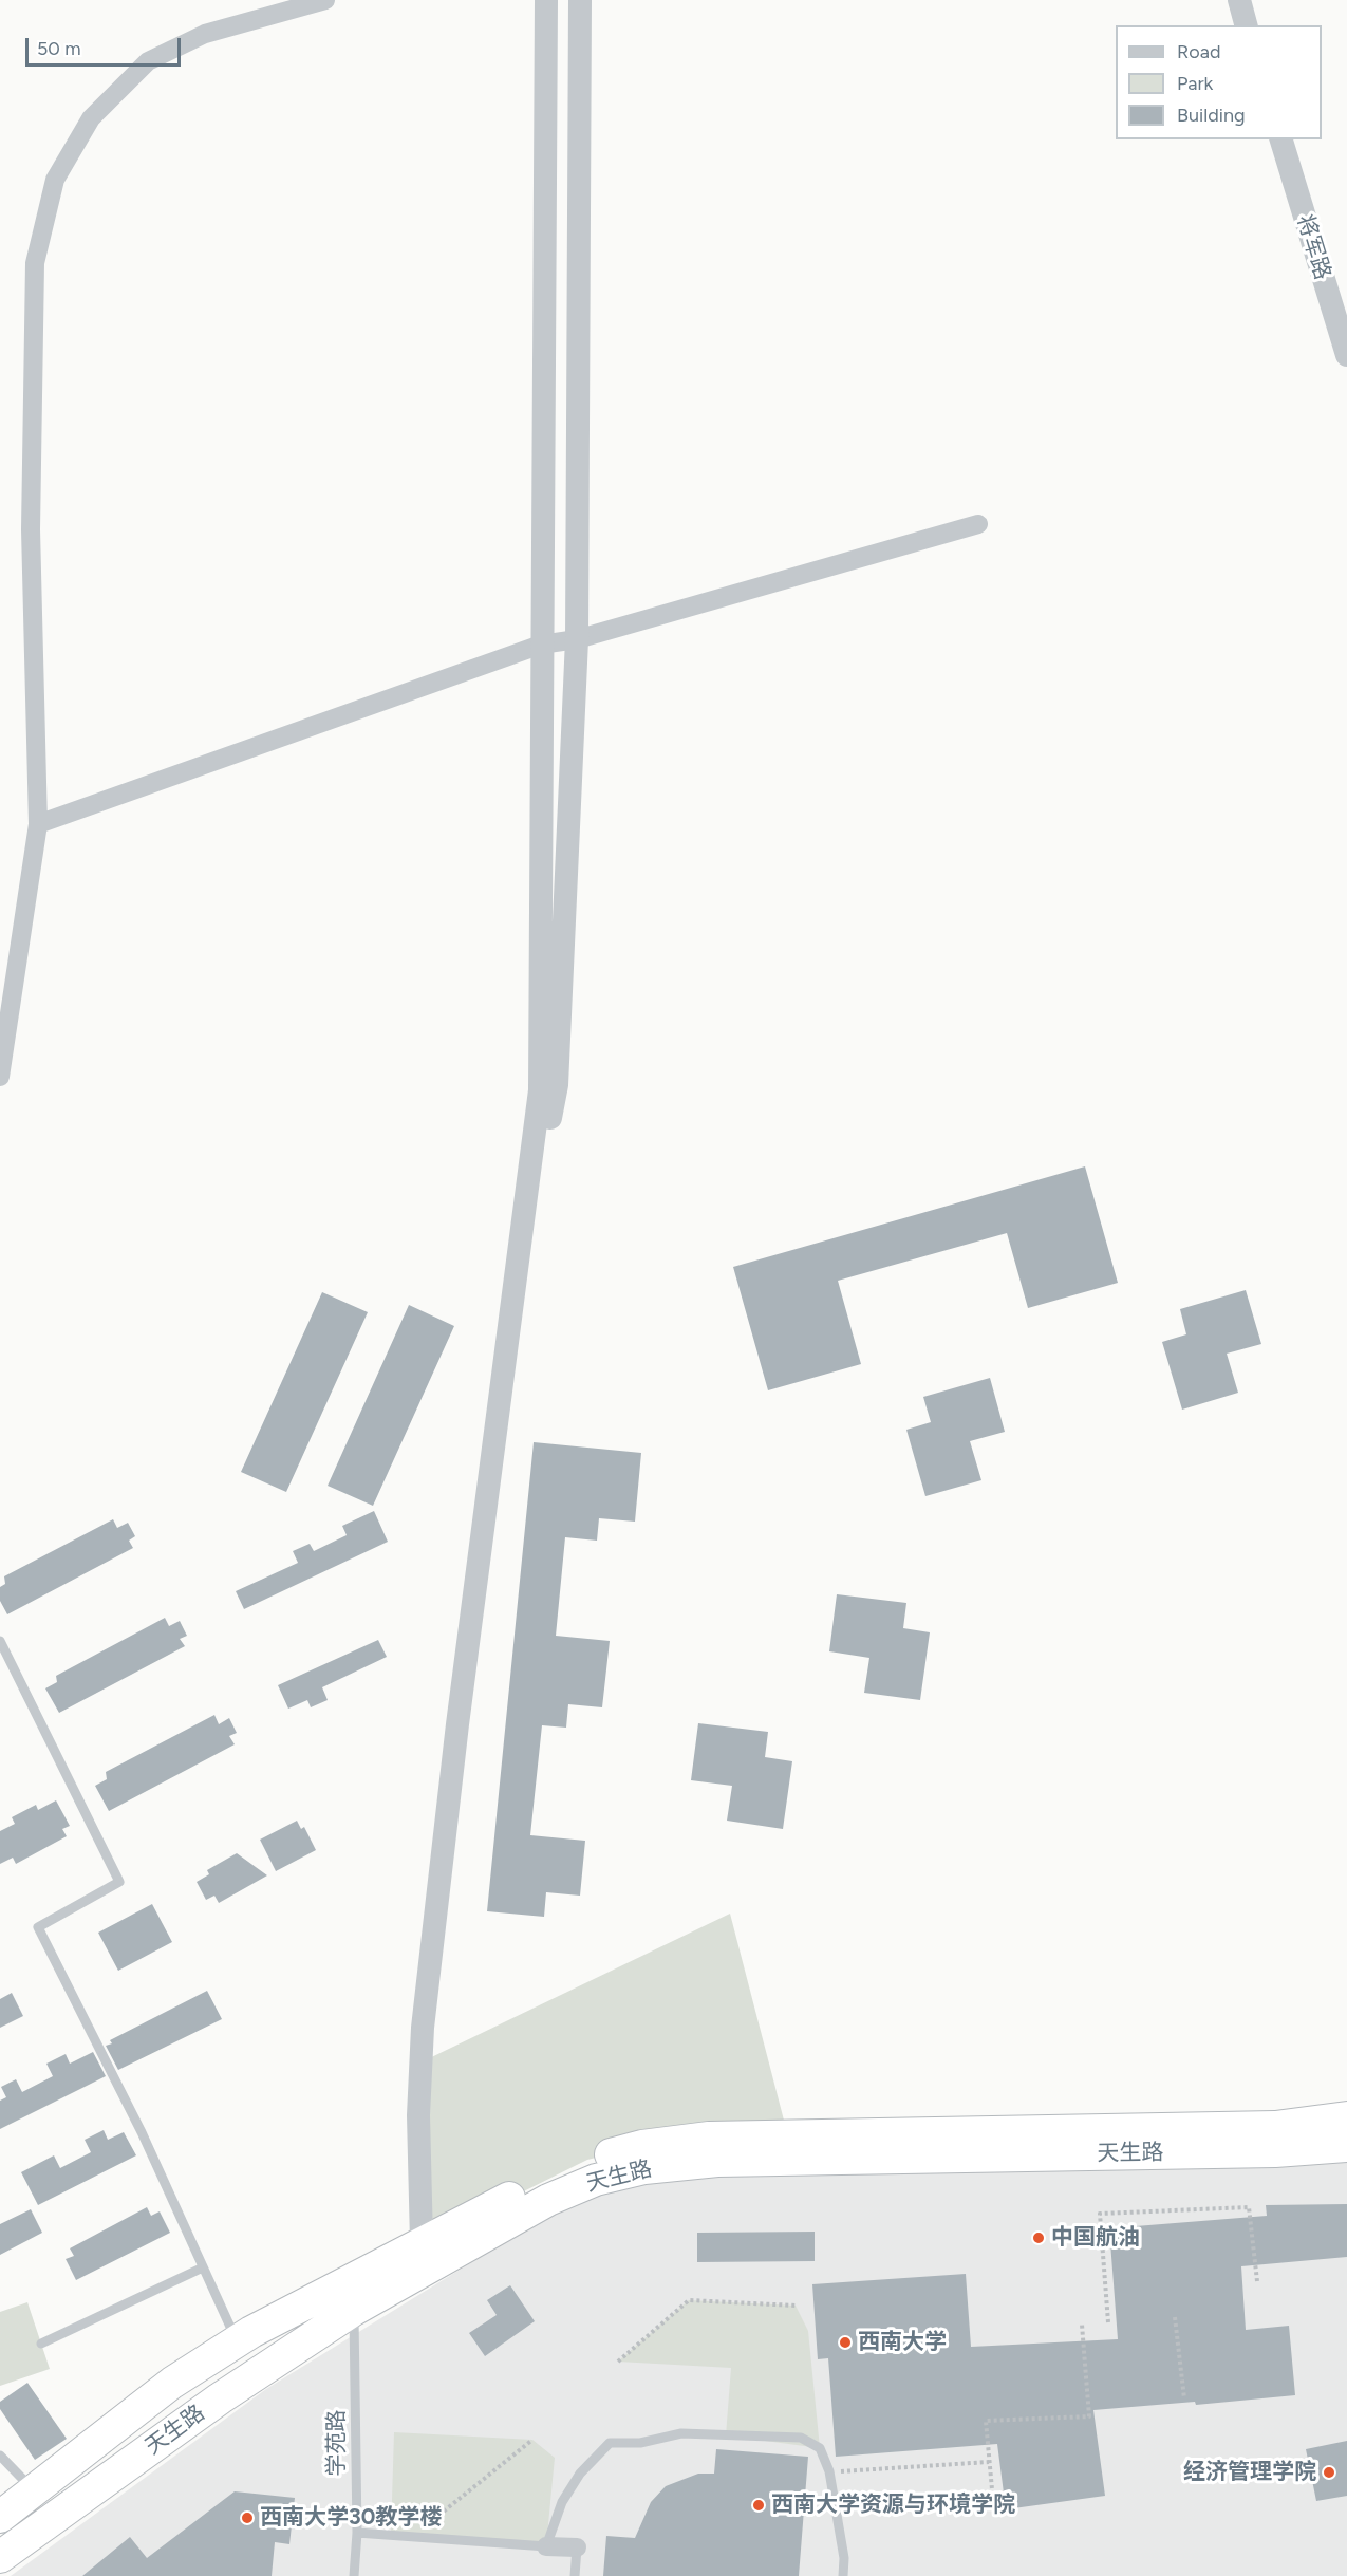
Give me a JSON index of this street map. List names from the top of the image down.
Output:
{
  "streets": {
    "highway": ["天生路"],
    "street": ["将军路"],
    "lane": ["学苑路"]
  },
  "crossings": [
    ["天生路", "学苑路"]
  ],
  "places": [
    "中国航油",
    "西南大学",
    "经济管理学院",
    "西南大学资源与环境学院",
    "西南大学30教学楼"
  ],
  "legend": ["Road", "Park", "Building"],
  "scale_bar": "50 m"
}
